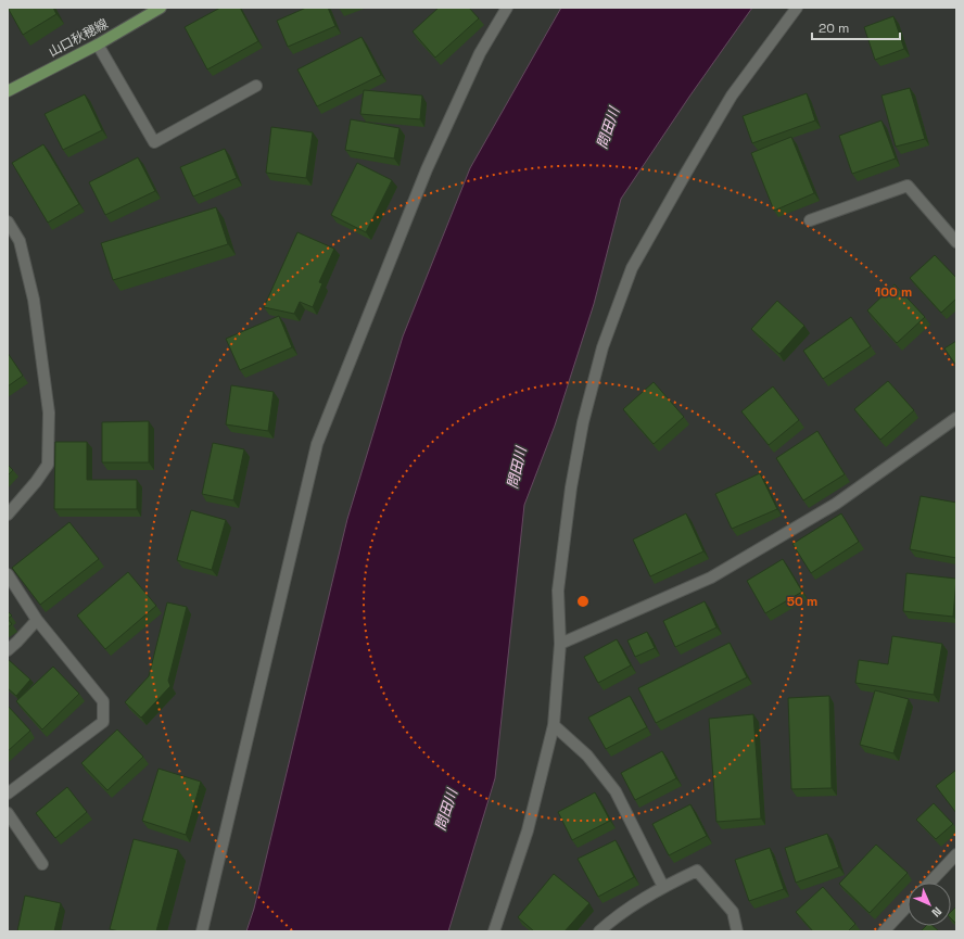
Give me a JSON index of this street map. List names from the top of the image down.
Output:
{
  "streets": {
    "main road": ["山口秋穂線"]
  },
  "water": ["問田川"],
  "scale_bar": "20 m",
  "north": "bottom right",
  "rings": ["100 m", "50 m"]
}
